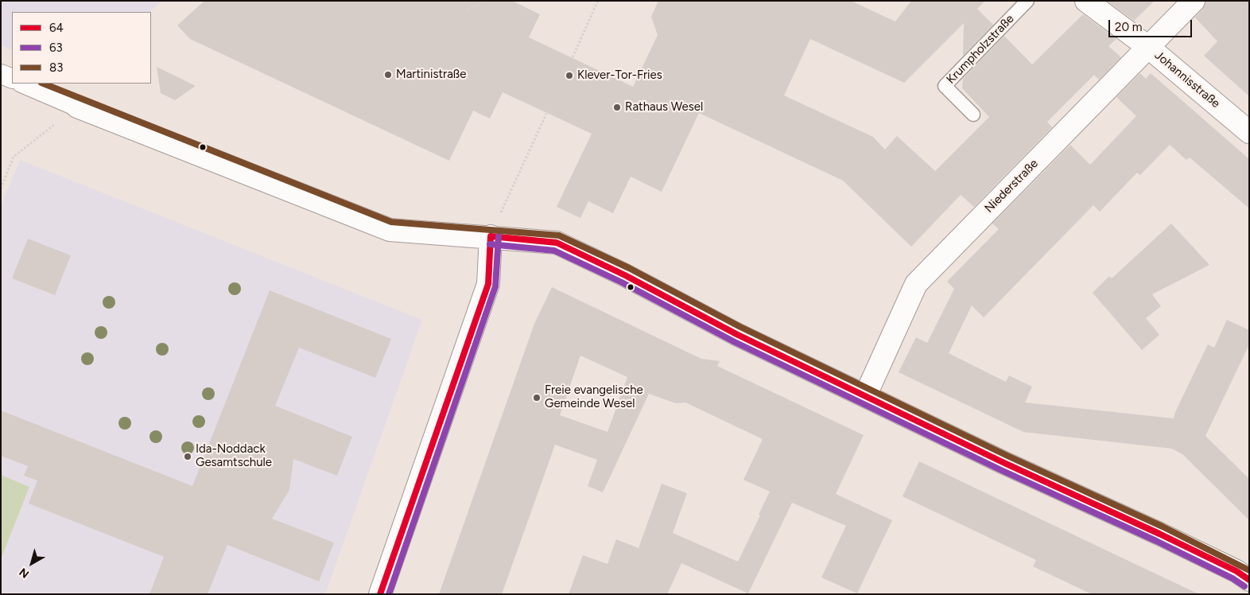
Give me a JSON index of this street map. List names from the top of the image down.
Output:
{
  "streets": {
    "street": ["Johannisstraße", "Niederstraße"],
    "lane": ["Krumpholzstraße"]
  },
  "crossings": [
    ["Johannisstraße", "Niederstraße"]
  ],
  "places": [
    "Martinistraße",
    "Klever-Tor-Fries",
    "Rathaus Wesel",
    "Freie evangelische Gemeinde Wesel",
    "Ida-Noddack Gesamtschule"
  ],
  "lines": ["transit line 83", "transit line 64", "transit line 63"],
  "legend": ["64", "63", "83"],
  "scale_bar": "20 m",
  "north": "bottom left"
}
